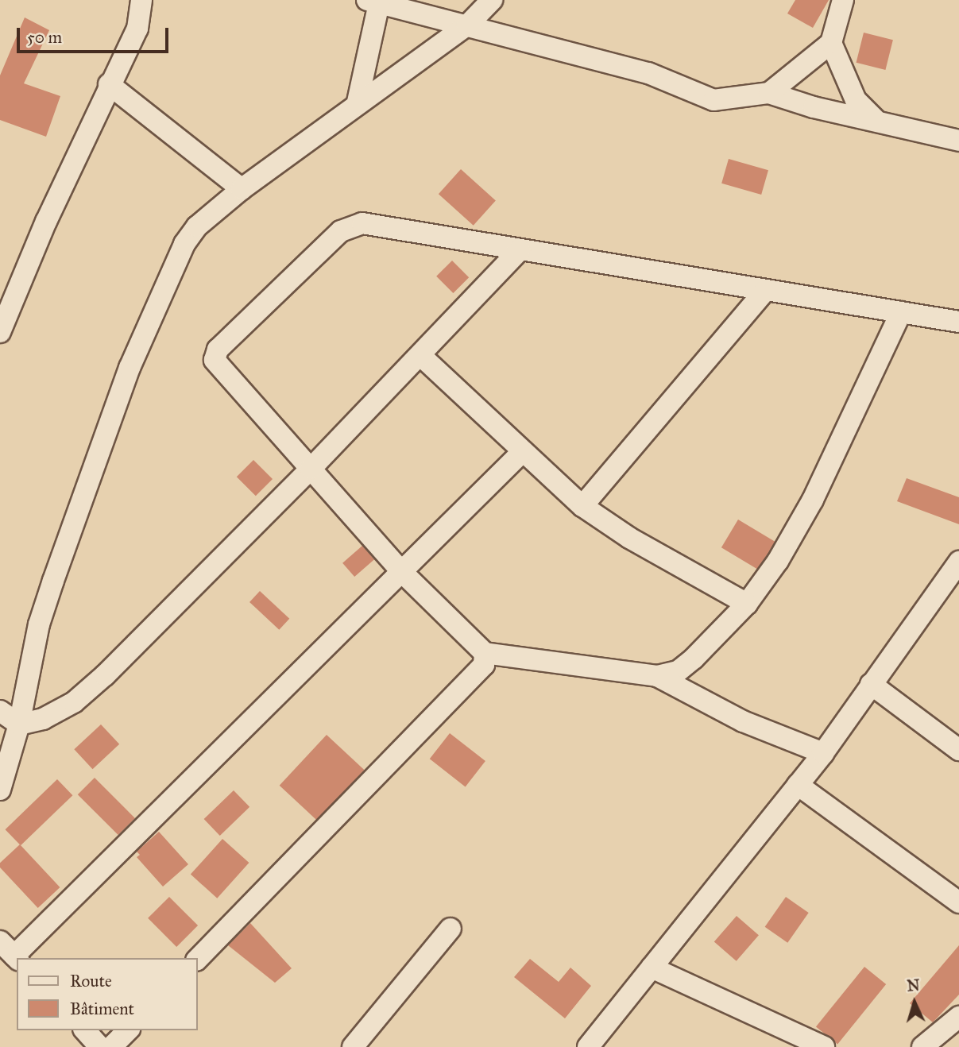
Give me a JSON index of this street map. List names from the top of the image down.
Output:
{
  "legend": ["Route", "Bâtiment"],
  "scale_bar": "50 m",
  "north": "top"
}
